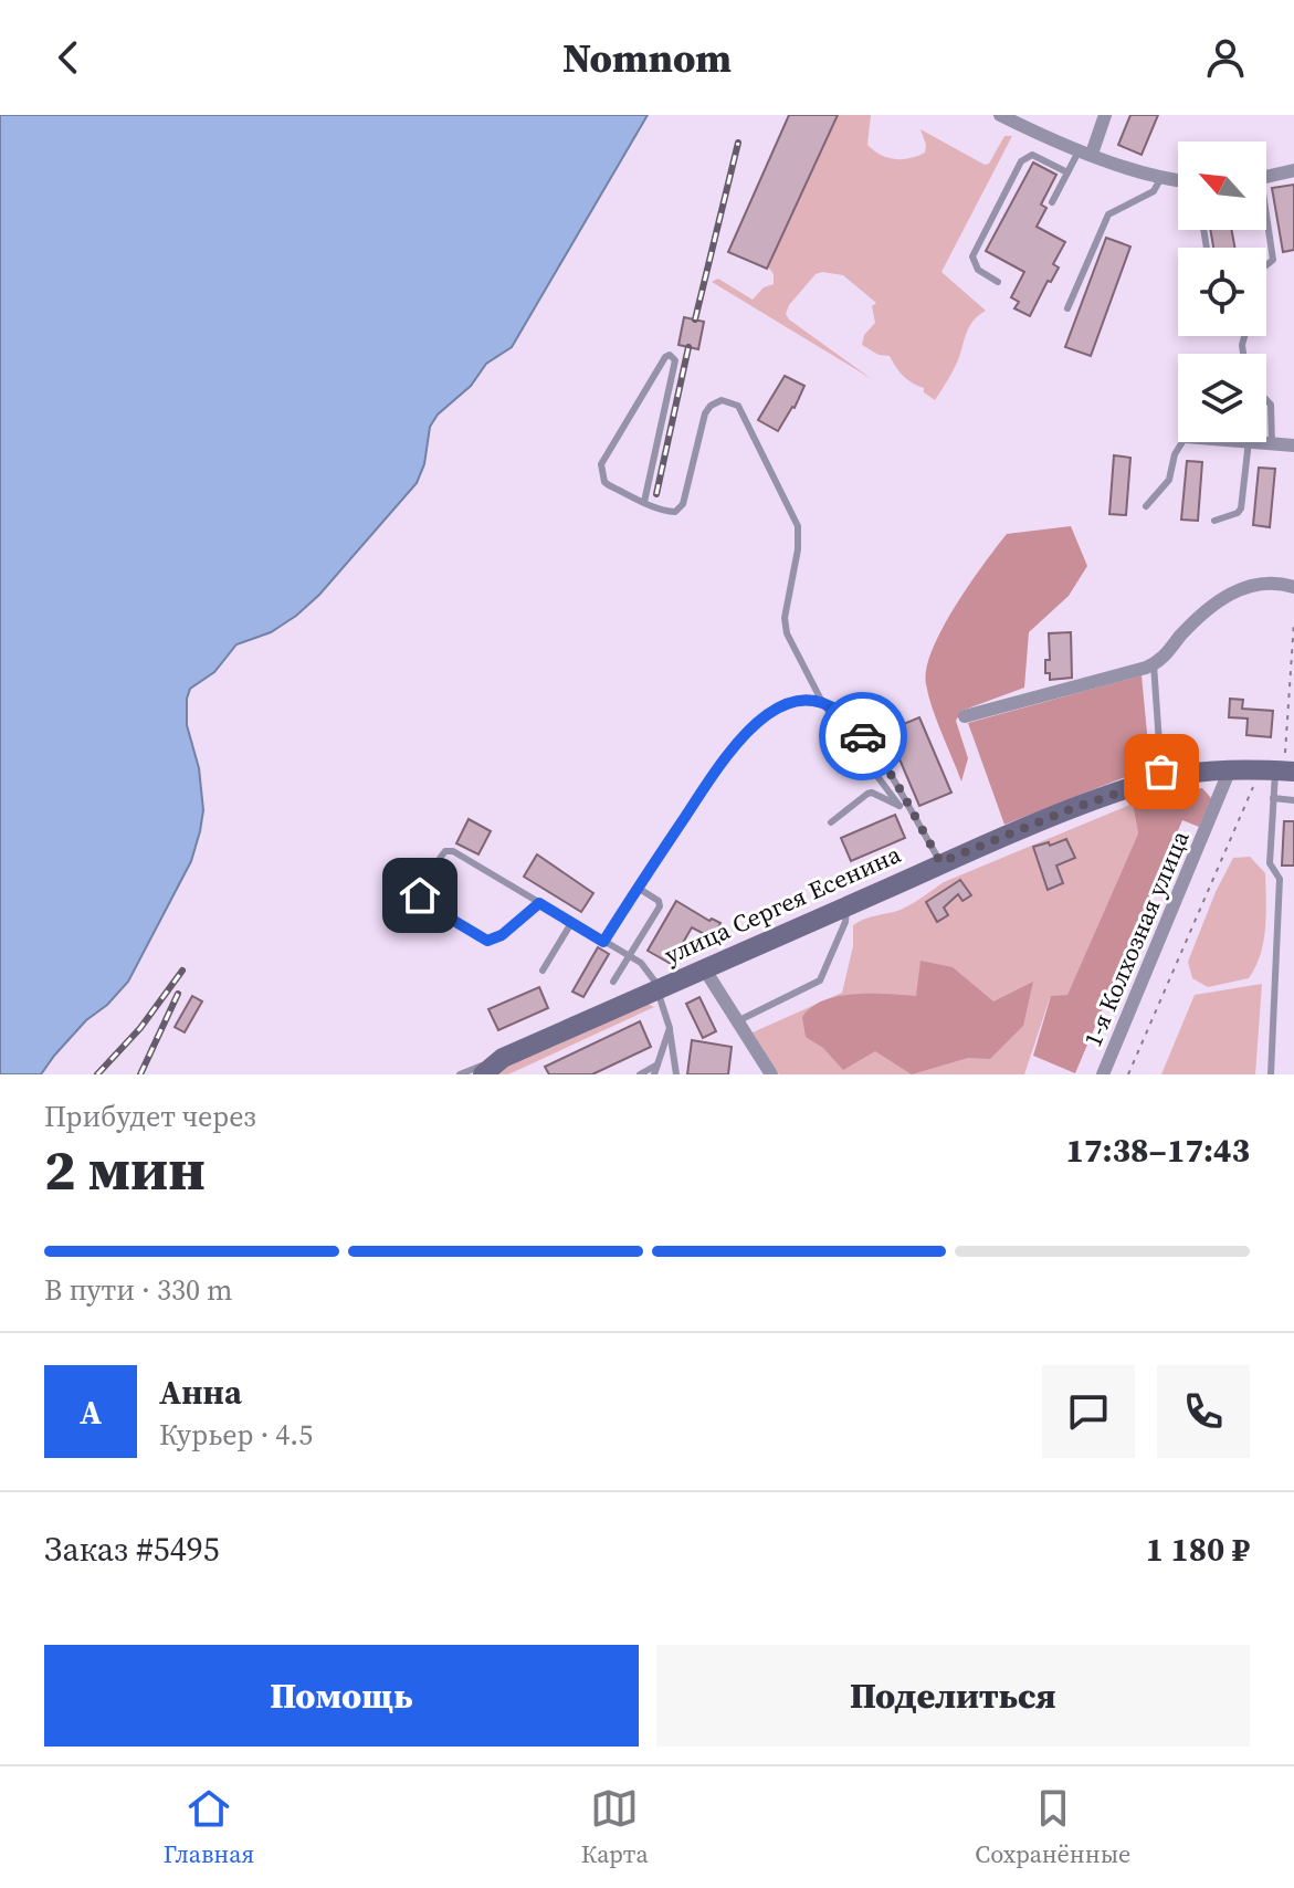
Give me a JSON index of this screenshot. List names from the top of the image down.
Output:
{
  "streets": {
    "street": ["улица Сергея Есенина", "1-я Колхозная улица"]
  },
  "crossings": [
    ["улица Сергея Есенина", "1-я Колхозная улица"]
  ],
  "north": "top left",
  "page": {
    "header": "Nomnom",
    "heading": ["2 мин", "Прибудет через", "17:38–17:43"],
    "panel": [
      "Анна",
      "Курьер · 4.5",
      "Заказ #5495",
      "1 180 ₽"
    ],
    "bar": "В пути · 330 m",
    "round": "А",
    "buttons": ["Помощь", "Поделиться"],
    "tabs": ["Главная", "Карта", "Сохранённые"]
  }
}
